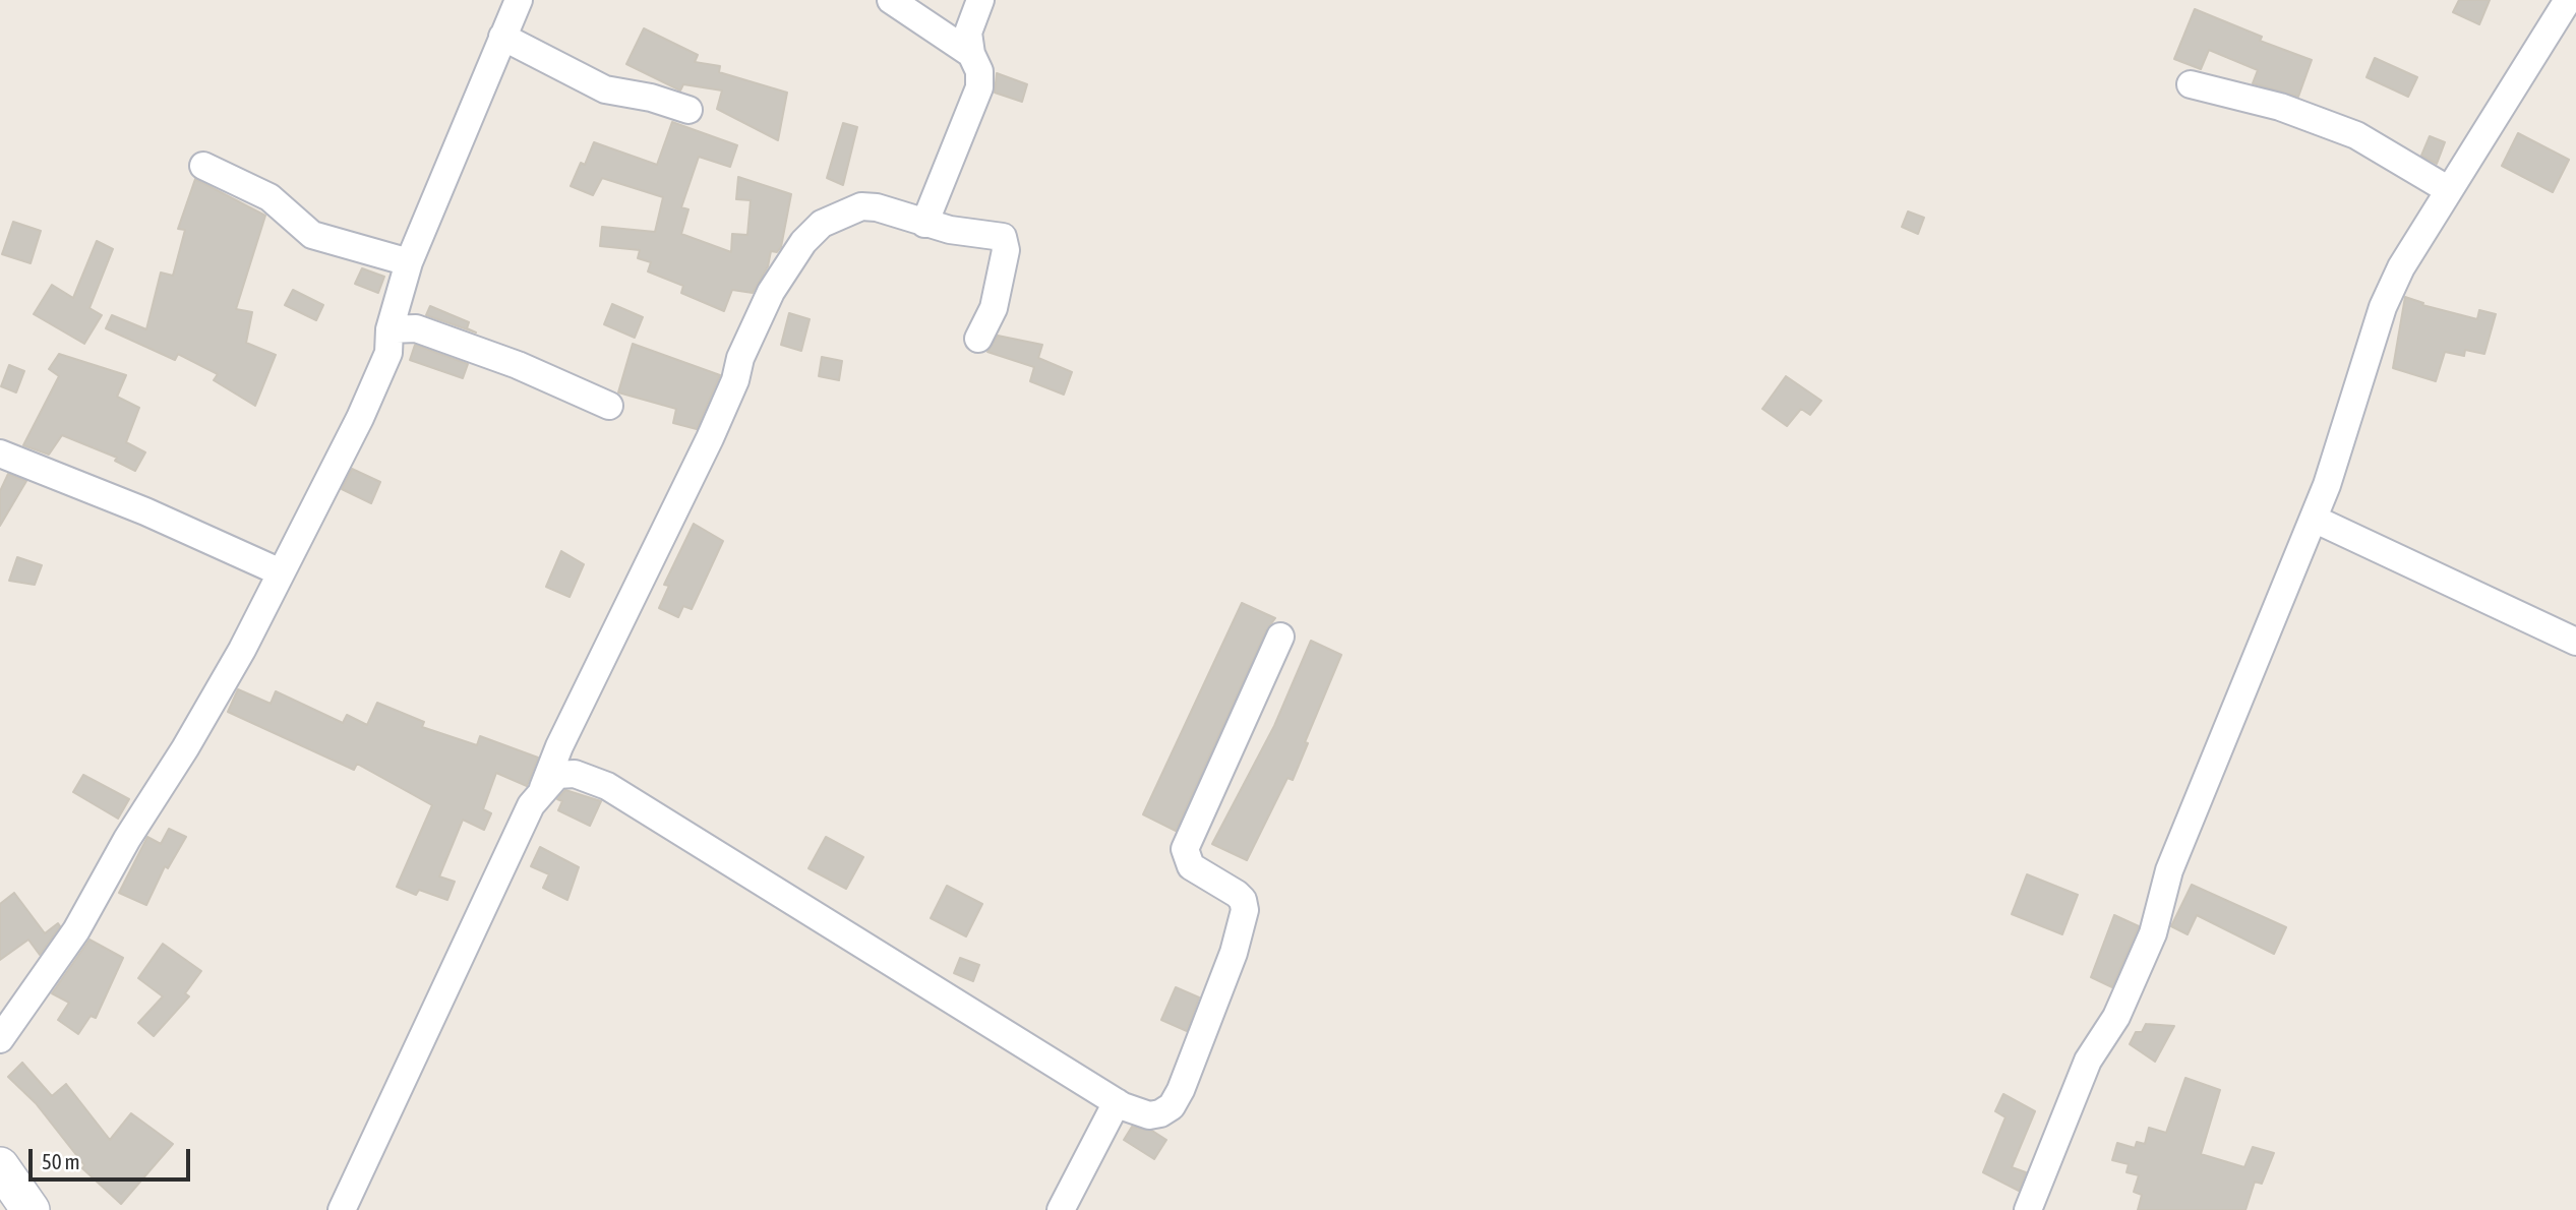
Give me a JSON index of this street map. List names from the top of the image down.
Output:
{
  "scale_bar": "50 m"
}
